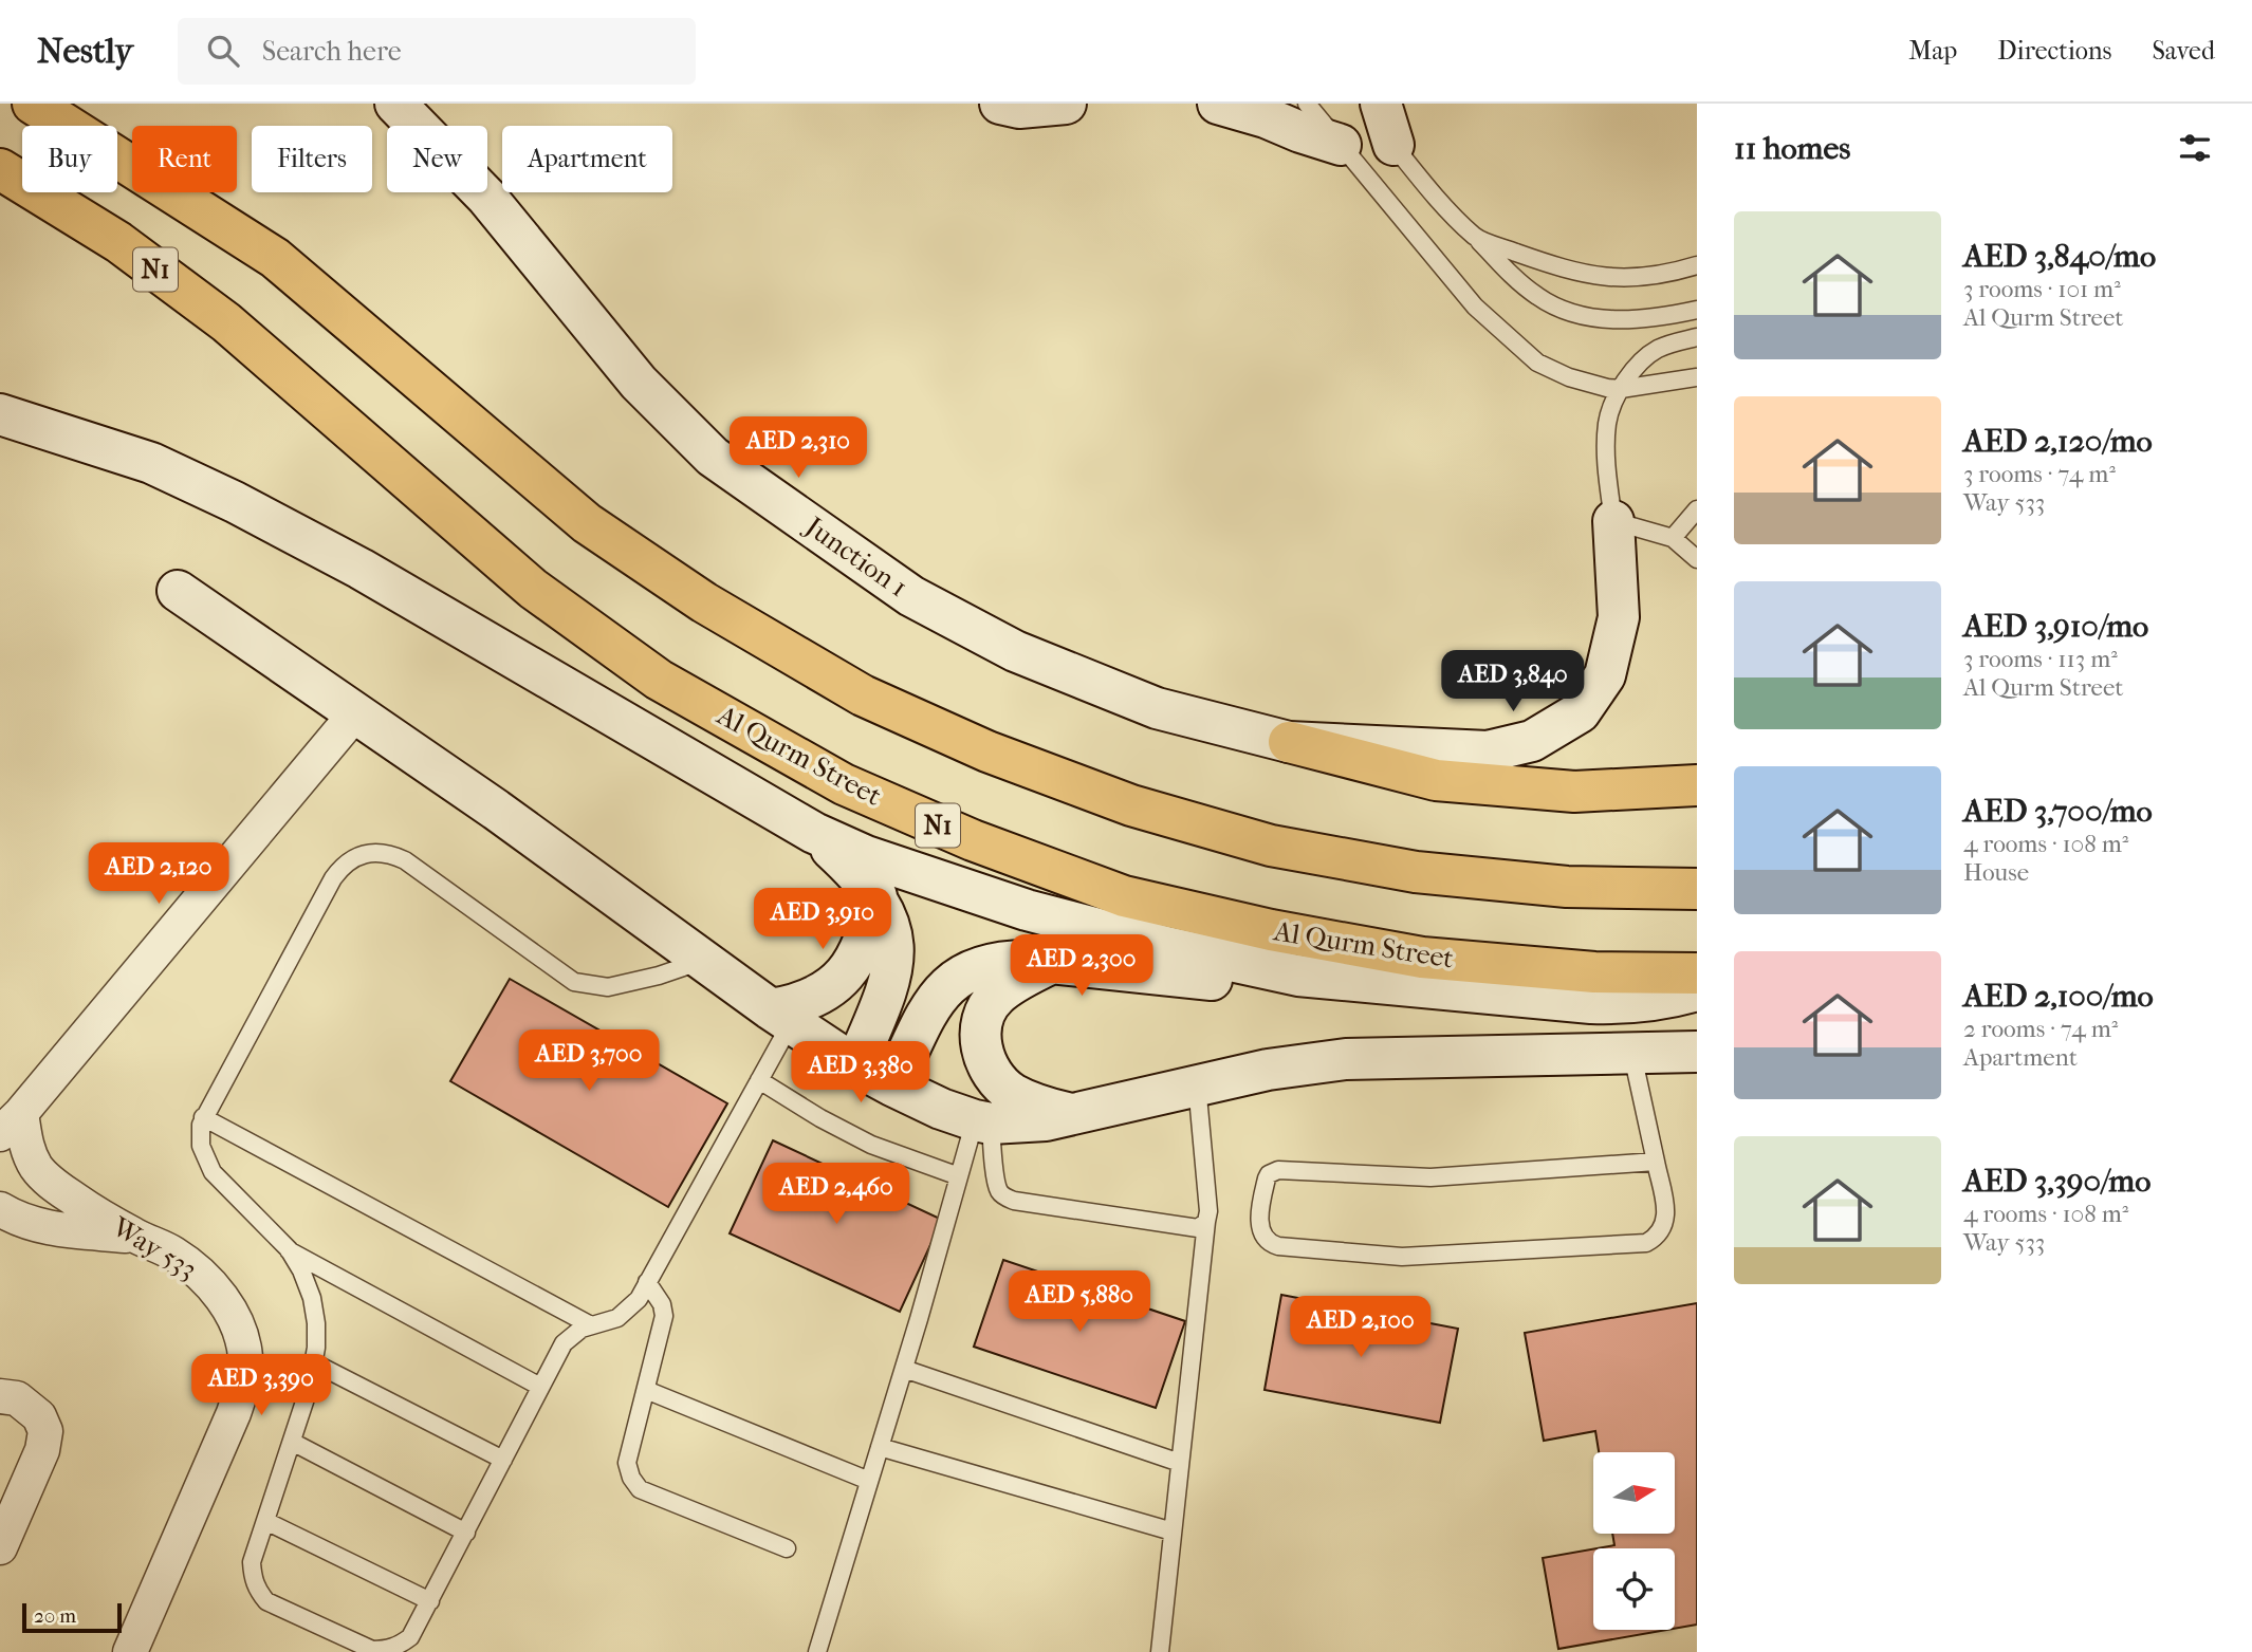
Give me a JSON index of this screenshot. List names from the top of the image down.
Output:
{
  "streets": {
    "highway": ["N1", "Al Qurm Street"],
    "street": ["Junction 1", "Way 533"]
  },
  "scale_bar": "20 m",
  "north": "right",
  "page": {
    "header": "Nestly",
    "search": "Search here",
    "nav": ["Map", "Directions", "Saved"],
    "heading": "11 homes",
    "chip": [
      "Buy",
      "Rent",
      "Filters",
      "New",
      "Apartment"
    ],
    "list": [
      {
        "name": "AED 3,840/mo",
        "note": "3 rooms · 101 m² · Al Qurm Street"
      },
      {
        "name": "AED 2,120/mo",
        "note": "3 rooms · 74 m² · Way 533"
      },
      {
        "name": "AED 3,910/mo",
        "note": "3 rooms · 113 m² · Al Qurm Street"
      },
      {
        "name": "AED 3,700/mo",
        "note": "4 rooms · 108 m² · House"
      },
      {
        "name": "AED 2,100/mo",
        "note": "2 rooms · 74 m² · Apartment"
      },
      {
        "name": "AED 3,390/mo",
        "note": "4 rooms · 108 m² · Way 533"
      }
    ],
    "price": [
      "AED 2,310",
      "AED 3,840",
      "AED 2,120",
      "AED 3,910",
      "AED 2,300",
      "AED 3,700",
      "AED 3,380",
      "AED 2,460",
      "AED 5,880",
      "AED 2,100",
      "AED 3,390"
    ],
    "scale": "20 m"
  }
}
